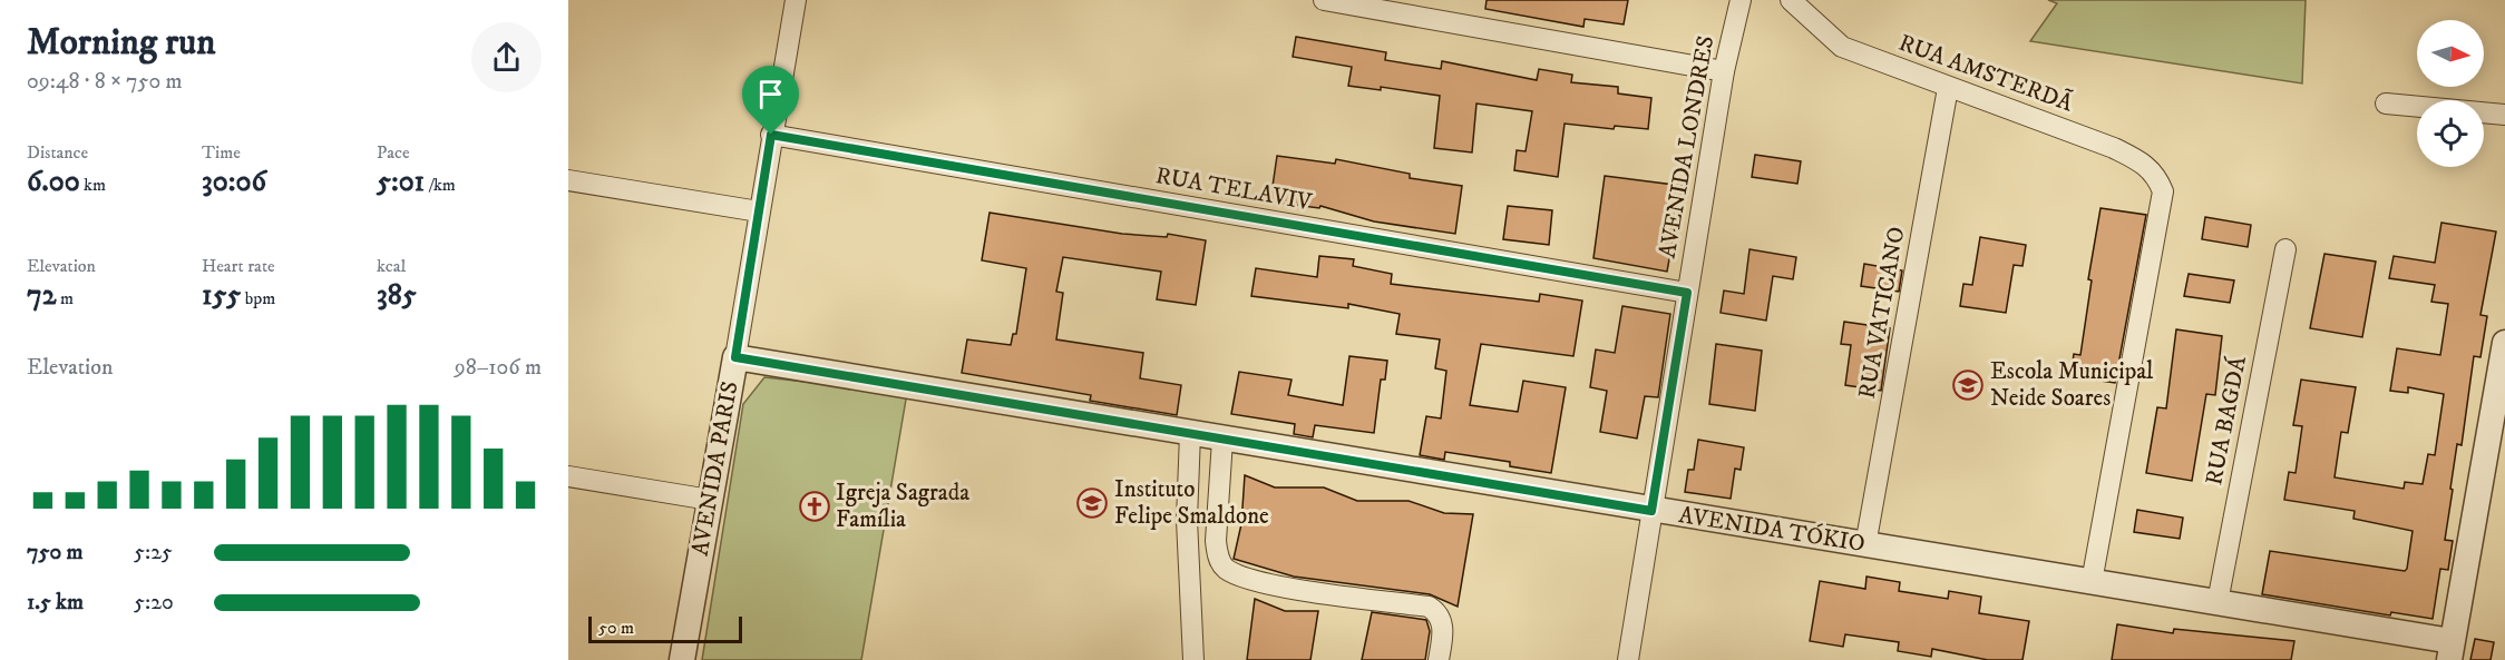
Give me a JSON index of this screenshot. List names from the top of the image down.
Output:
{
  "streets": {
    "street": [
      "RUA AMSTERDÃ",
      "AVENIDA LONDRES",
      "RUA TELAVIV",
      "RUA VATICANO",
      "RUA BAGDÁ",
      "AVENIDA PARIS",
      "AVENIDA TÓKIO"
    ]
  },
  "crossings": [
    ["RUA AMSTERDÃ", "RUA VATICANO"],
    ["RUA AMSTERDÃ", "AVENIDA TÓKIO"],
    ["AVENIDA LONDRES", "RUA TELAVIV"],
    ["AVENIDA LONDRES", "AVENIDA TÓKIO"],
    ["RUA TELAVIV", "AVENIDA PARIS"],
    ["RUA VATICANO", "AVENIDA TÓKIO"],
    ["RUA BAGDÁ", "AVENIDA TÓKIO"],
    ["AVENIDA PARIS", "AVENIDA TÓKIO"]
  ],
  "places": {
    "school or university": ["Escola Municipal Neide Soares", "Instituto Felipe Smaldone"],
    "church": ["Igreja Sagrada Família"]
  },
  "scale_bar": "50 m",
  "north": "right",
  "page": {
    "heading": ["Morning run", "09:48 · 8 × 750 m"],
    "stats": [
      ["Distance", "6.00 km"],
      ["Time", "30:06"],
      ["Pace", "5:01 /km"],
      ["Elevation", "72 m"],
      ["Heart rate", "155 bpm"],
      ["kcal", "385"]
    ],
    "chart": ["Elevation", "98–106 m"],
    "list": [
      {
        "name": "750 m",
        "note": "5:25"
      },
      {
        "name": "1.5 km",
        "note": "5:20"
      }
    ],
    "scale": "50 m"
  }
}
